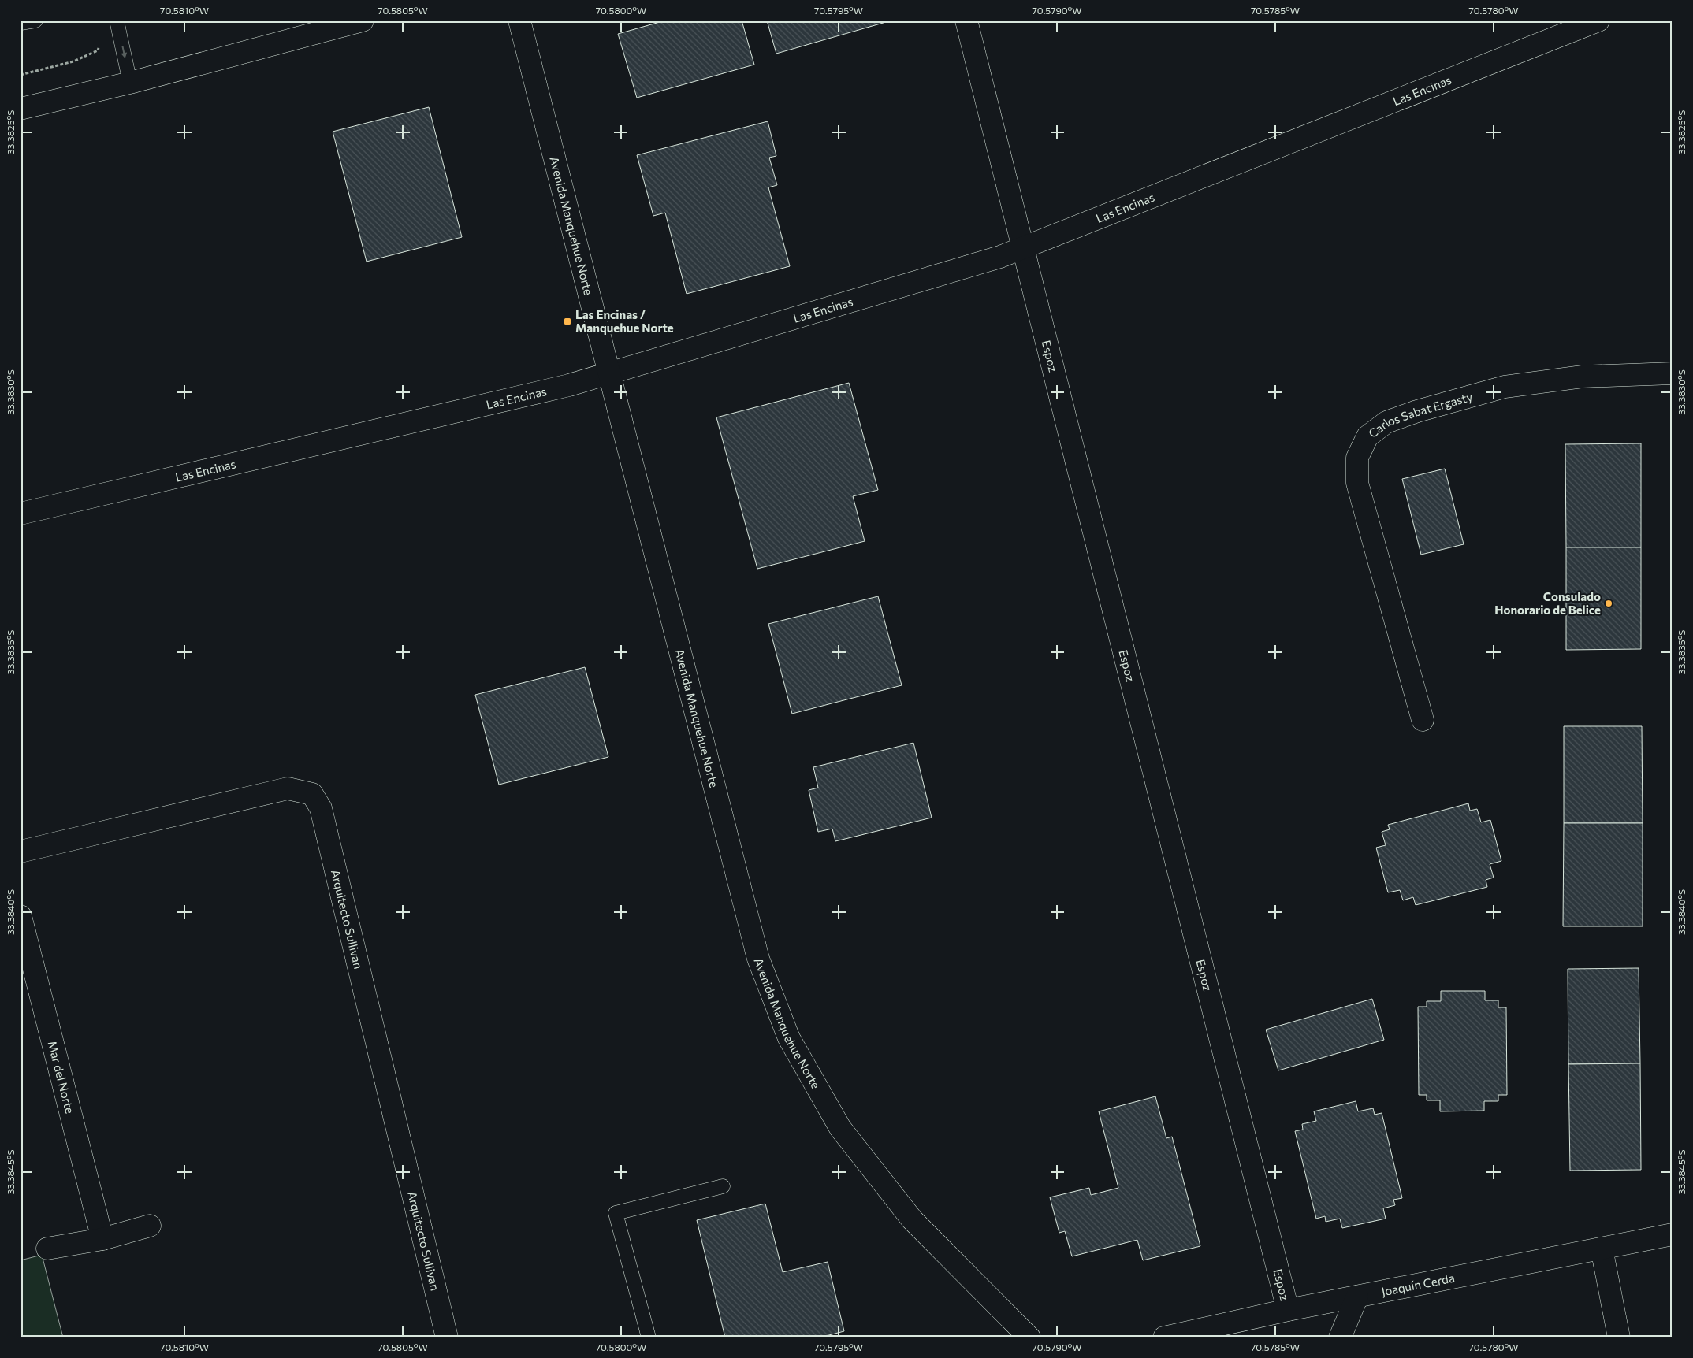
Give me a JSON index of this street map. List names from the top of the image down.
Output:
{
  "streets": {
    "street": [
      "Las Encinas",
      "Avenida Manquehue Norte",
      "Espoz",
      "Carlos Sabat Ergasty",
      "Arquitecto Sullivan",
      "Mar del Norte",
      "Joaquín Cerda"
    ]
  },
  "crossings": [
    ["Las Encinas", "Avenida Manquehue Norte"],
    ["Las Encinas", "Espoz"],
    ["Espoz", "Joaquín Cerda"]
  ],
  "places": {
    "transit": ["Las Encinas / Manquehue Norte"],
    "other": ["Consulado Honorario de Belice"]
  },
  "coordinates": [
    "70.5810°W",
    "70.5805°W",
    "70.5800°W",
    "70.5795°W",
    "70.5790°W",
    "70.5785°W",
    "70.5780°W",
    "33.3825°S",
    "33.3830°S",
    "33.3835°S",
    "33.3840°S",
    "33.3845°S"
  ]
}
